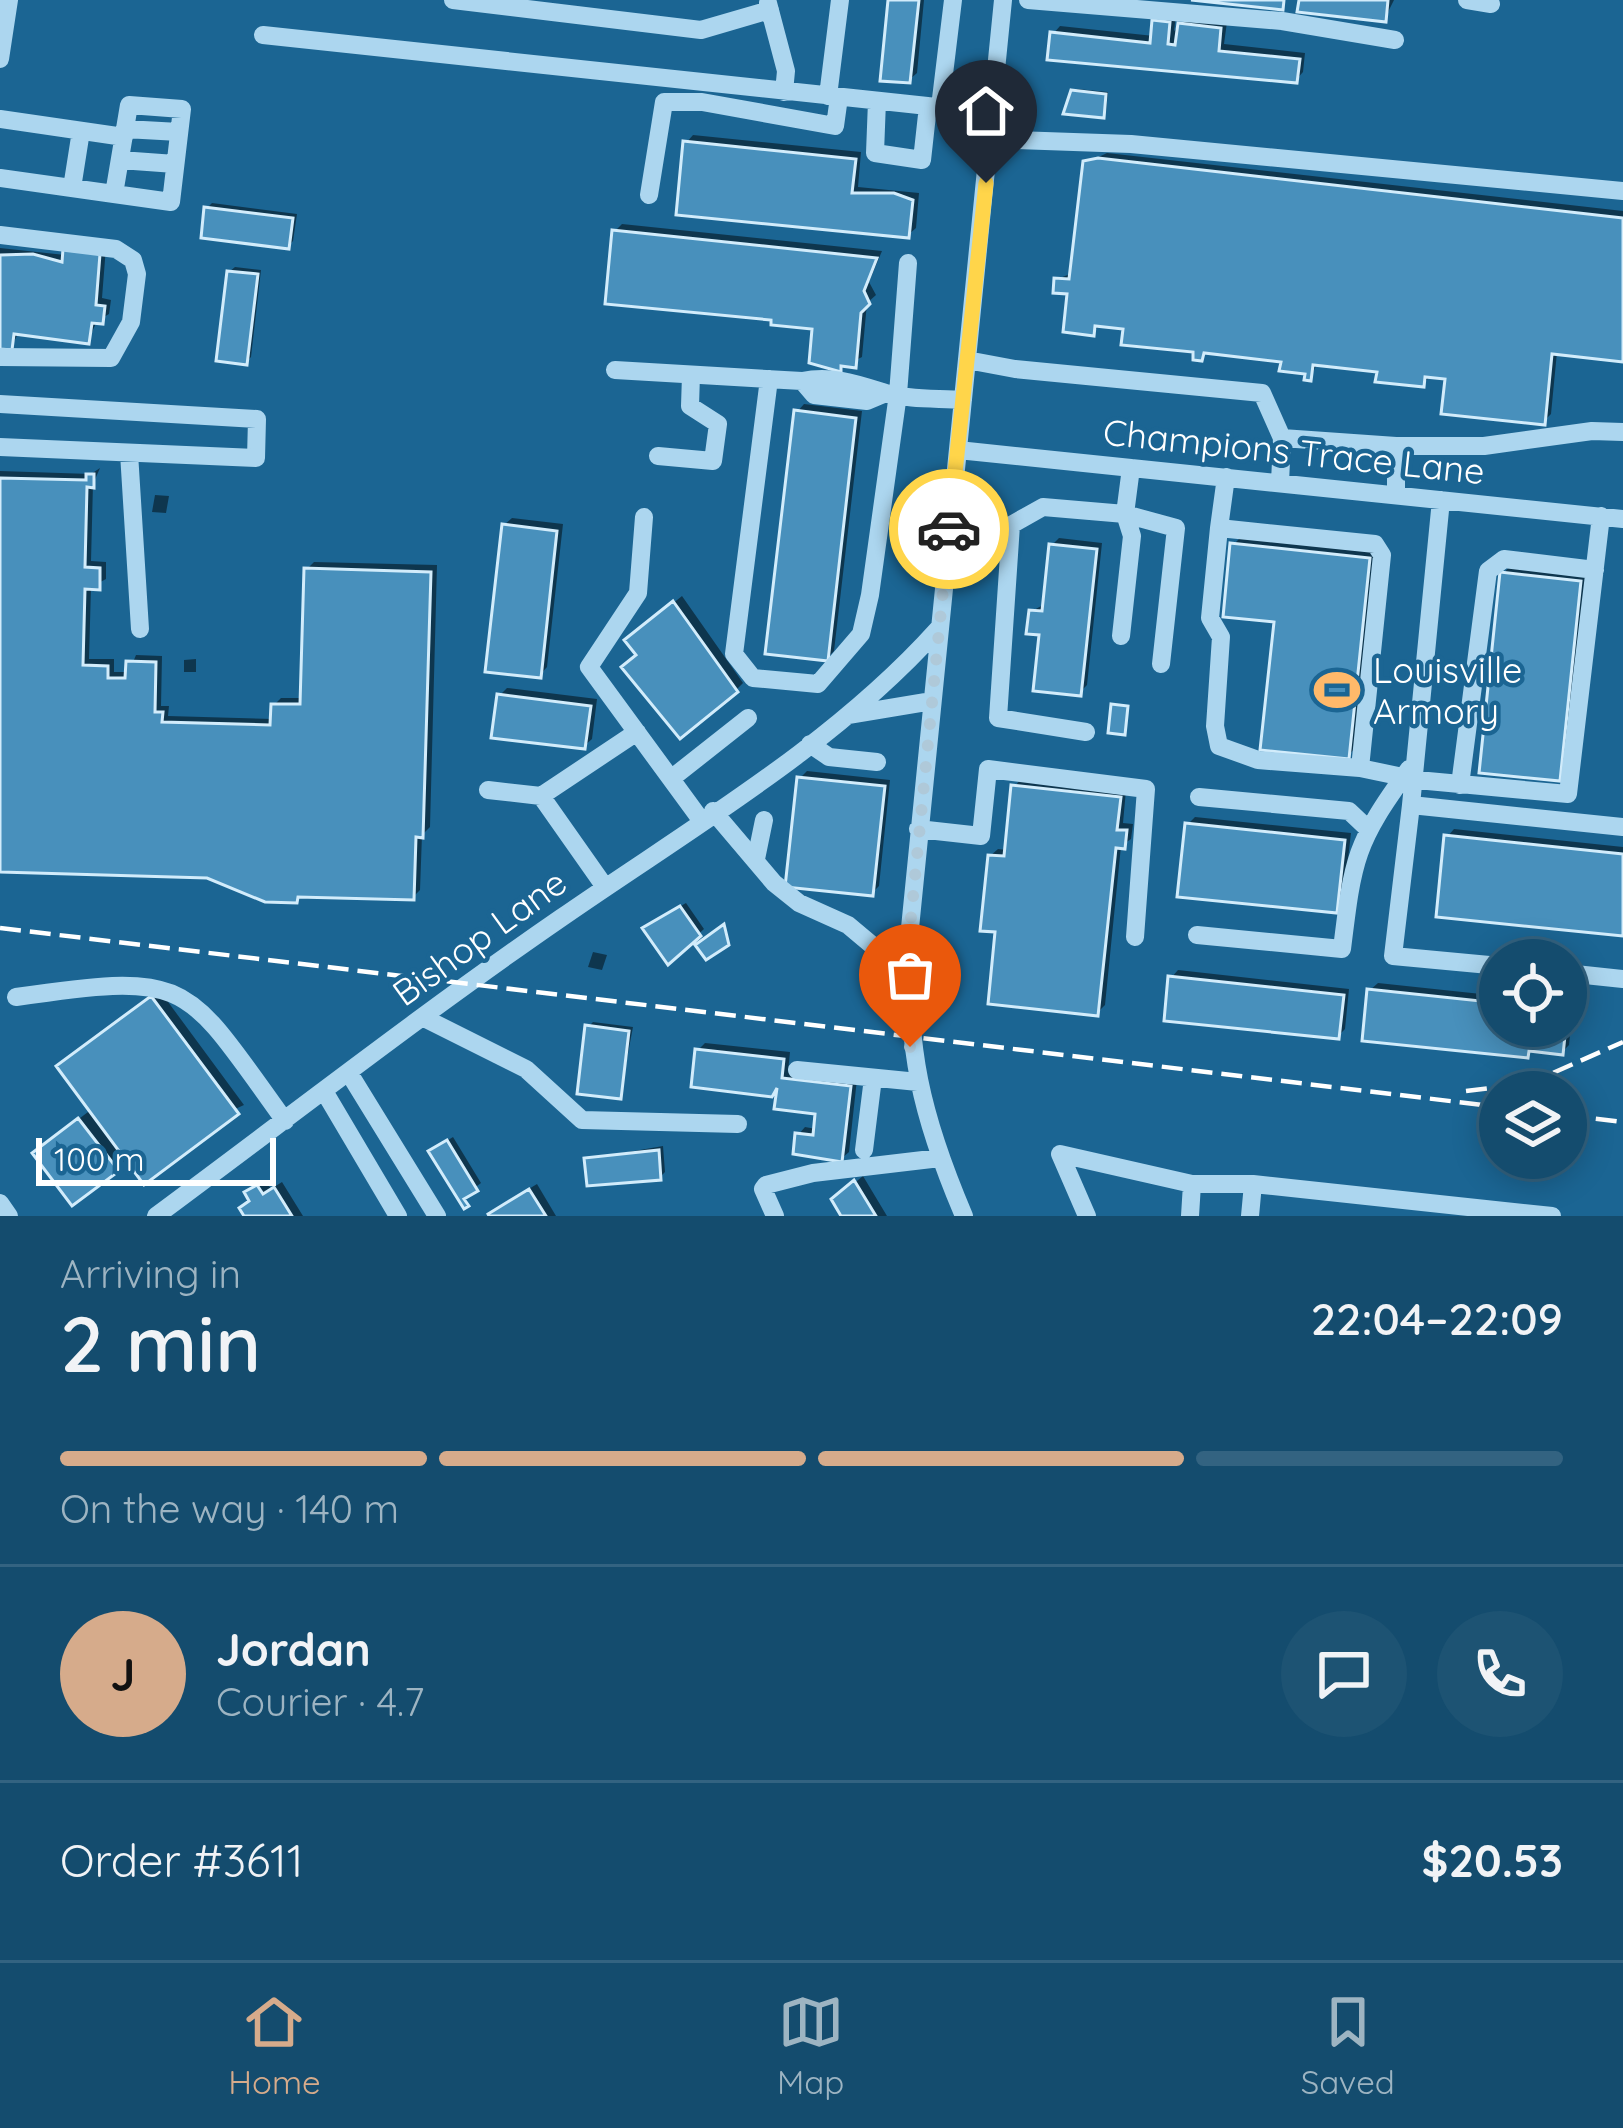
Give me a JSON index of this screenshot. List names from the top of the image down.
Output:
{
  "streets": {
    "street": ["Champions Trace Lane", "Bishop Lane"]
  },
  "places": {
    "sports": ["Louisville Armory"]
  },
  "scale_bar": "100 m",
  "page": {
    "scale": "100 m",
    "heading": ["2 min", "Arriving in", "22:04–22:09"],
    "panel": [
      "Jordan",
      "Courier · 4.7",
      "Order #3611",
      "$20.53"
    ],
    "bar": "On the way · 140 m",
    "round": "J",
    "tabs": ["Home", "Map", "Saved"]
  }
}
